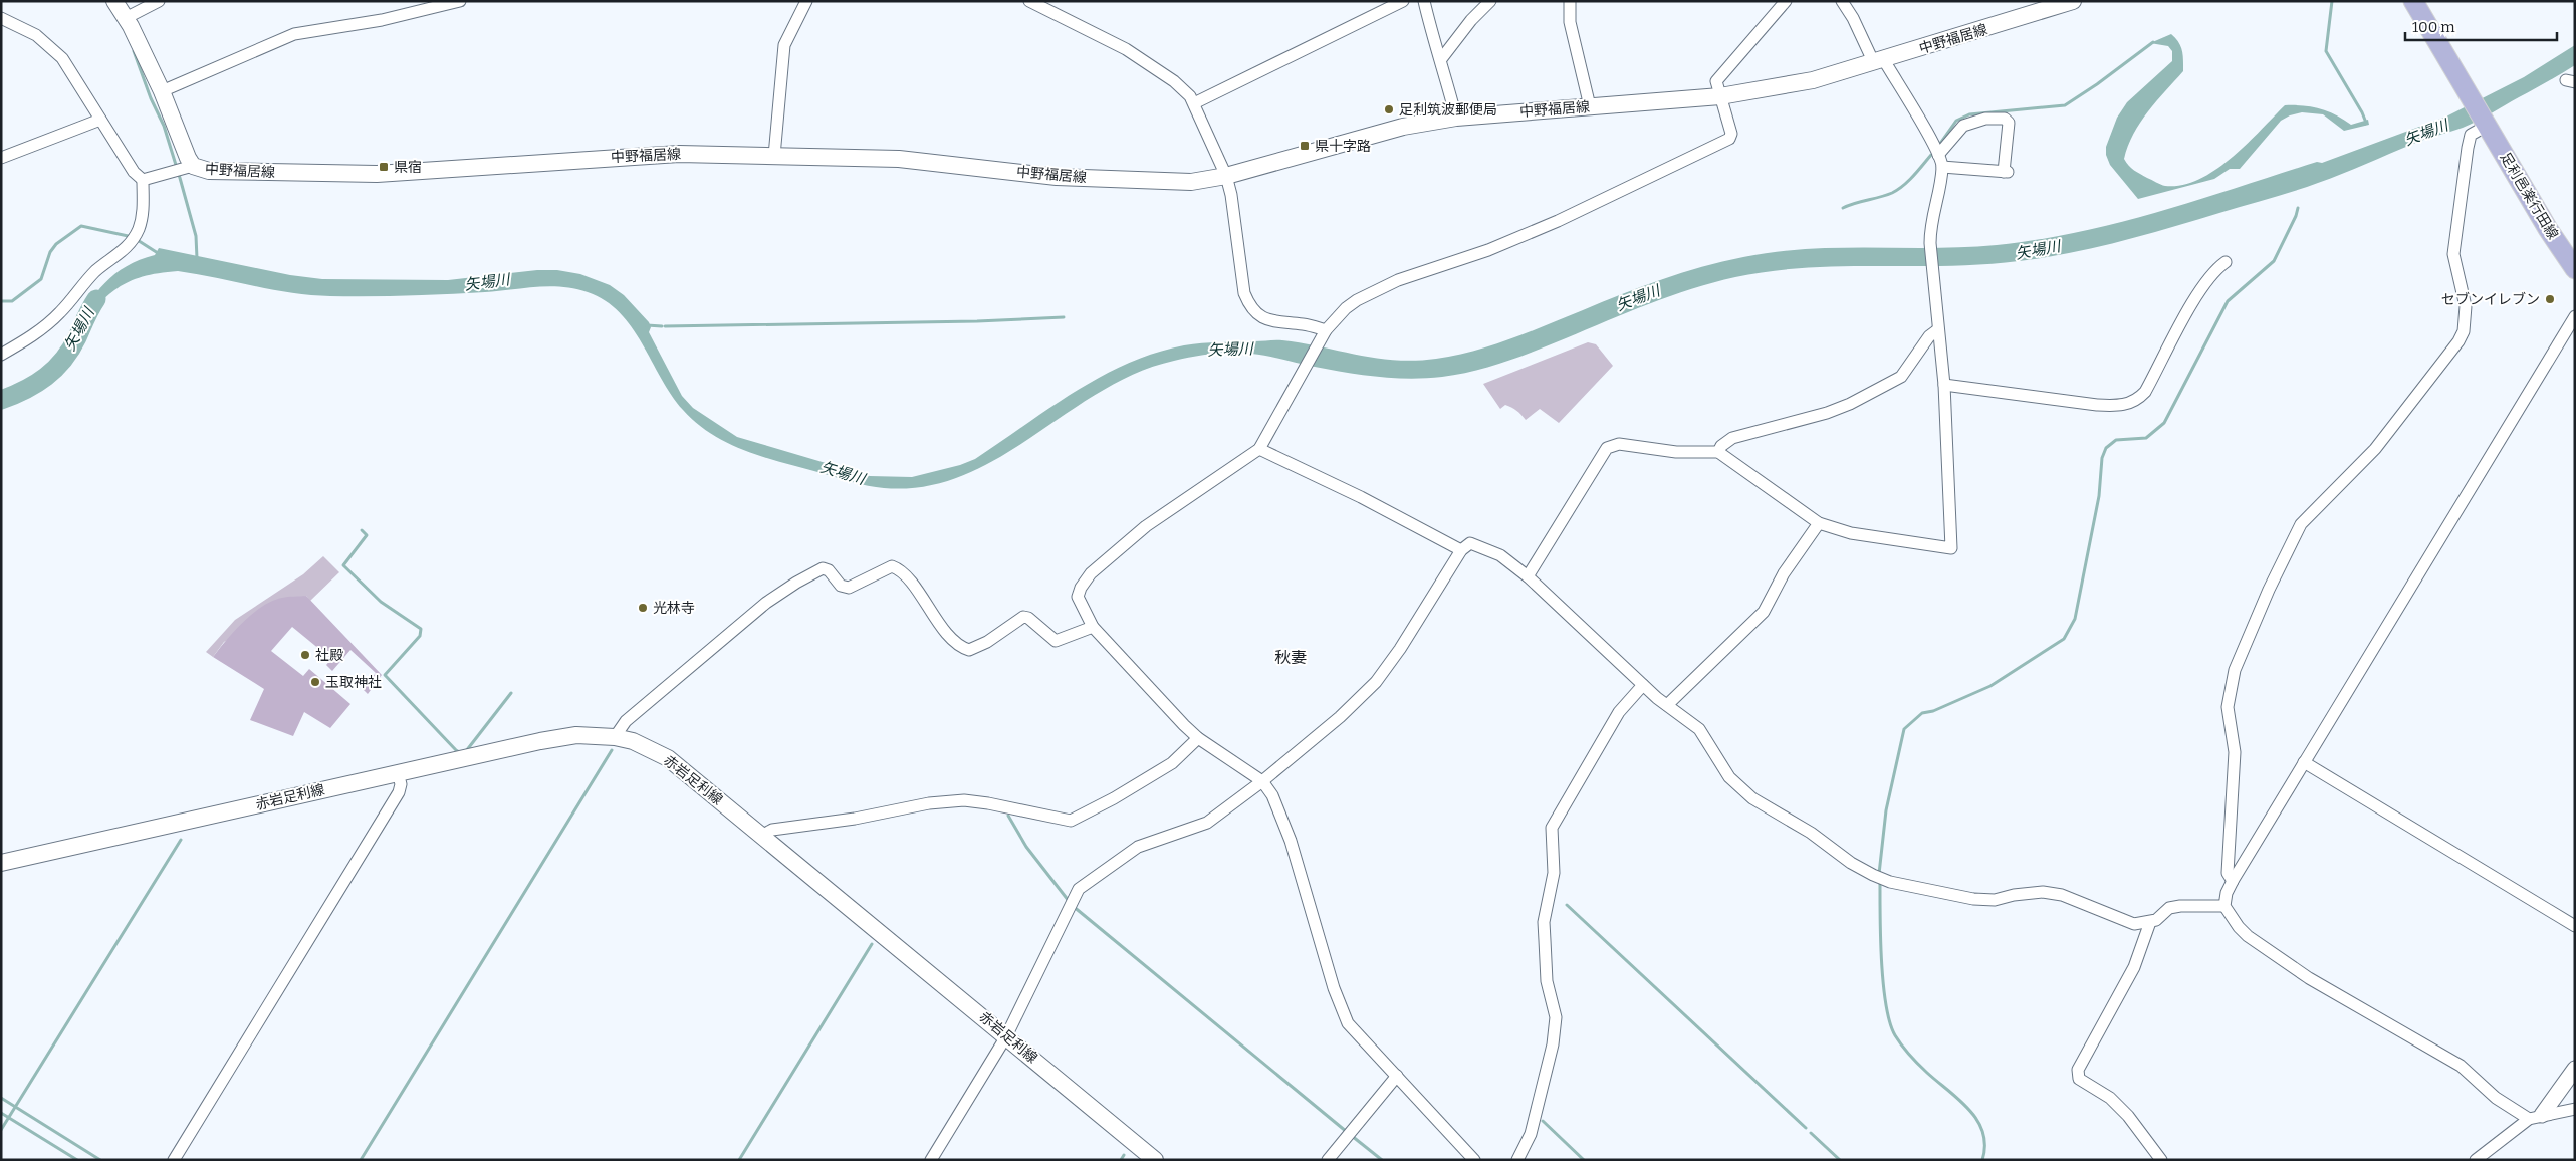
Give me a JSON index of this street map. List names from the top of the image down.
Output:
{
  "streets": {
    "main road": ["中野福居線", "足利邑楽行田線", "赤岩足利線"]
  },
  "districts": ["秋妻"],
  "water": ["矢場川"],
  "places": {
    "other": [
      "足利筑波郵便局",
      "セブンイレブン",
      "光林寺",
      "社殿",
      "玉取神社"
    ],
    "transit": ["県十字路", "県宿"]
  },
  "scale_bar": "100 m"
}
